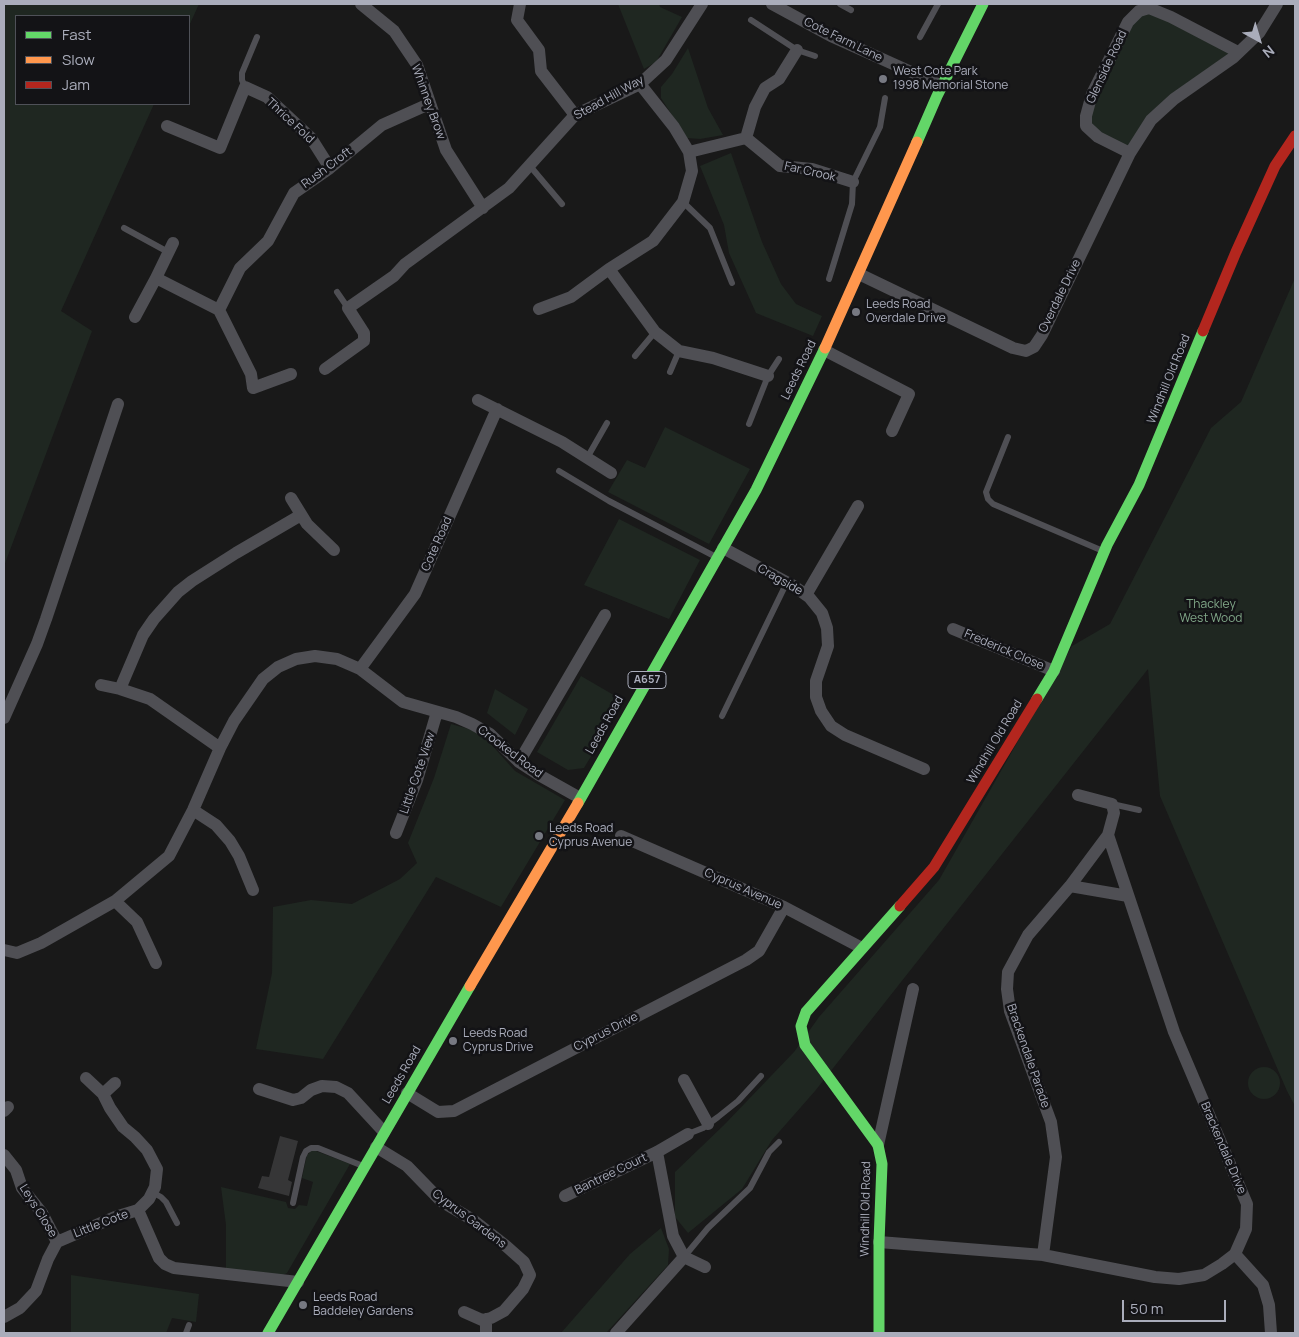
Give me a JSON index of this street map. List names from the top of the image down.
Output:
{
  "streets": {
    "main road": ["Leeds Road", "Windhill Old Road", "A657"],
    "street": [
      "Cote Farm Lane",
      "Glenside Road",
      "Stead Hill Way",
      "Whinney Brow",
      "Thrice Fold",
      "Rush Croft",
      "Far Crook",
      "Overdale Drive",
      "Cote Road",
      "Cragside",
      "Frederick Close",
      "Crooked Road",
      "Little Cote View",
      "Cyprus Avenue",
      "Cyprus Drive",
      "Brackendale Parade",
      "Brackendale Drive",
      "Bantree Court",
      "Leys Close",
      "Cyprus Gardens",
      "Little Cote"
    ]
  },
  "crossings": [
    ["Cote Farm Lane", "Leeds Road"],
    ["Glenside Road", "Overdale Drive"],
    ["Stead Hill Way", "Whinney Brow"],
    ["Whinney Brow", "Rush Croft"],
    ["Thrice Fold", "Rush Croft"],
    ["Overdale Drive", "Leeds Road"],
    ["Leeds Road", "Cragside"],
    ["Leeds Road", "Crooked Road"],
    ["Leeds Road", "Cyprus Drive"],
    ["Leeds Road", "Cyprus Gardens"],
    ["Windhill Old Road", "Frederick Close"],
    ["Windhill Old Road", "Cyprus Avenue"],
    ["Cote Road", "Crooked Road"],
    ["Crooked Road", "Little Cote View"],
    ["Cyprus Avenue", "Cyprus Drive"],
    ["Brackendale Parade", "Brackendale Drive"],
    ["Leys Close", "Little Cote"]
  ],
  "parks": ["Thackley West Wood"],
  "places": [
    "West Cote Park 1998 Memorial Stone",
    "Leeds Road Overdale Drive",
    "Leeds Road Cyprus Avenue",
    "Leeds Road Cyprus Drive",
    "Leeds Road Baddeley Gardens"
  ],
  "legend": ["Fast", "Slow", "Jam"],
  "scale_bar": "50 m",
  "north": "bottom right"
}
